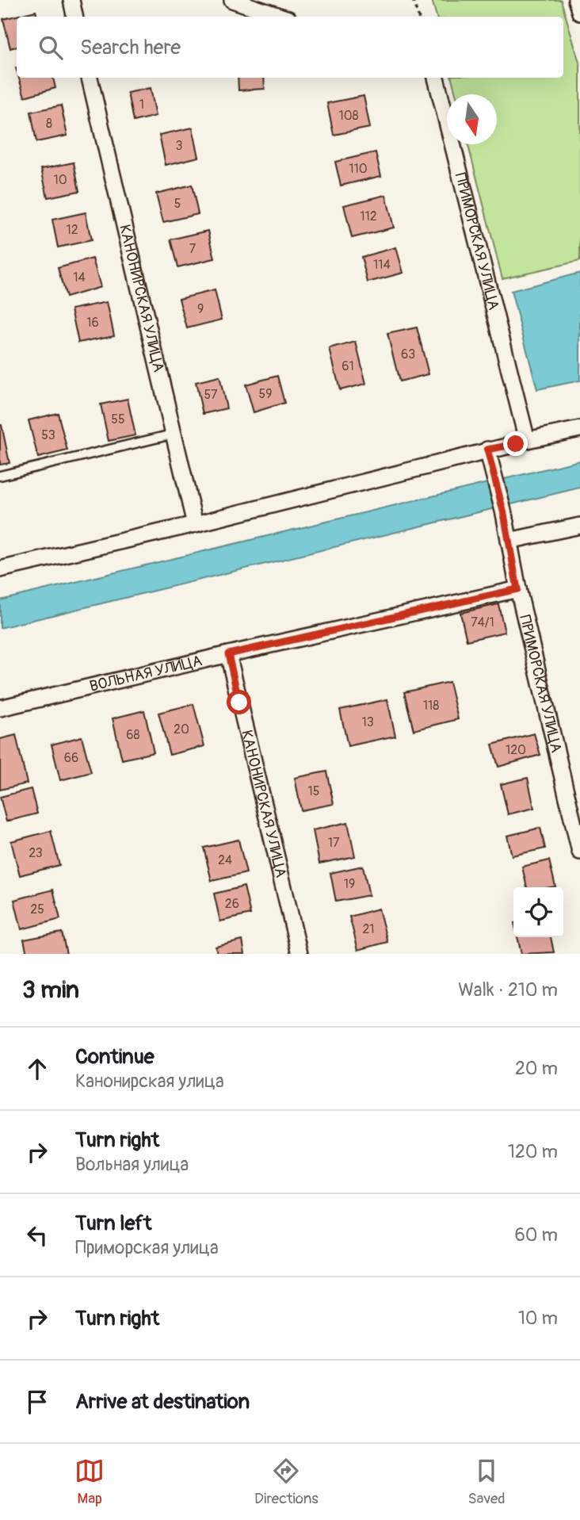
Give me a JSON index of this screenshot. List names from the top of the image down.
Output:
{
  "streets": {
    "street": ["ПРИМОРСКАЯ УЛИЦА", "КАНОНИРСКАЯ УЛИЦА", "ВОЛЬНАЯ УЛИЦА"]
  },
  "crossings": [
    ["ПРИМОРСКАЯ УЛИЦА", "ВОЛЬНАЯ УЛИЦА"],
    ["КАНОНИРСКАЯ УЛИЦА", "ВОЛЬНАЯ УЛИЦА"]
  ],
  "house_numbers": [
    "1",
    "108",
    "8",
    "3",
    "110",
    "10",
    "5",
    "112",
    "12",
    "7",
    "114",
    "14",
    "9",
    "16",
    "63",
    "61",
    "59",
    "57",
    "55",
    "53",
    "74/1",
    "118",
    "13",
    "20",
    "68",
    "120",
    "66",
    "15",
    "17",
    "23",
    "24",
    "19",
    "26",
    "25",
    "21"
  ],
  "north": "bottom",
  "page": {
    "search": "Search here",
    "heading": ["3 min", "Walk · 210 m"],
    "list": [
      ["Continue", "Канонирская улица", "20 m"],
      ["Turn right", "Вольная улица", "120 m"],
      ["Turn left", "Приморская улица", "60 m"],
      ["Turn right", "10 m"],
      "Arrive at destination"
    ],
    "nav": ["Map", "Directions", "Saved"]
  }
}
